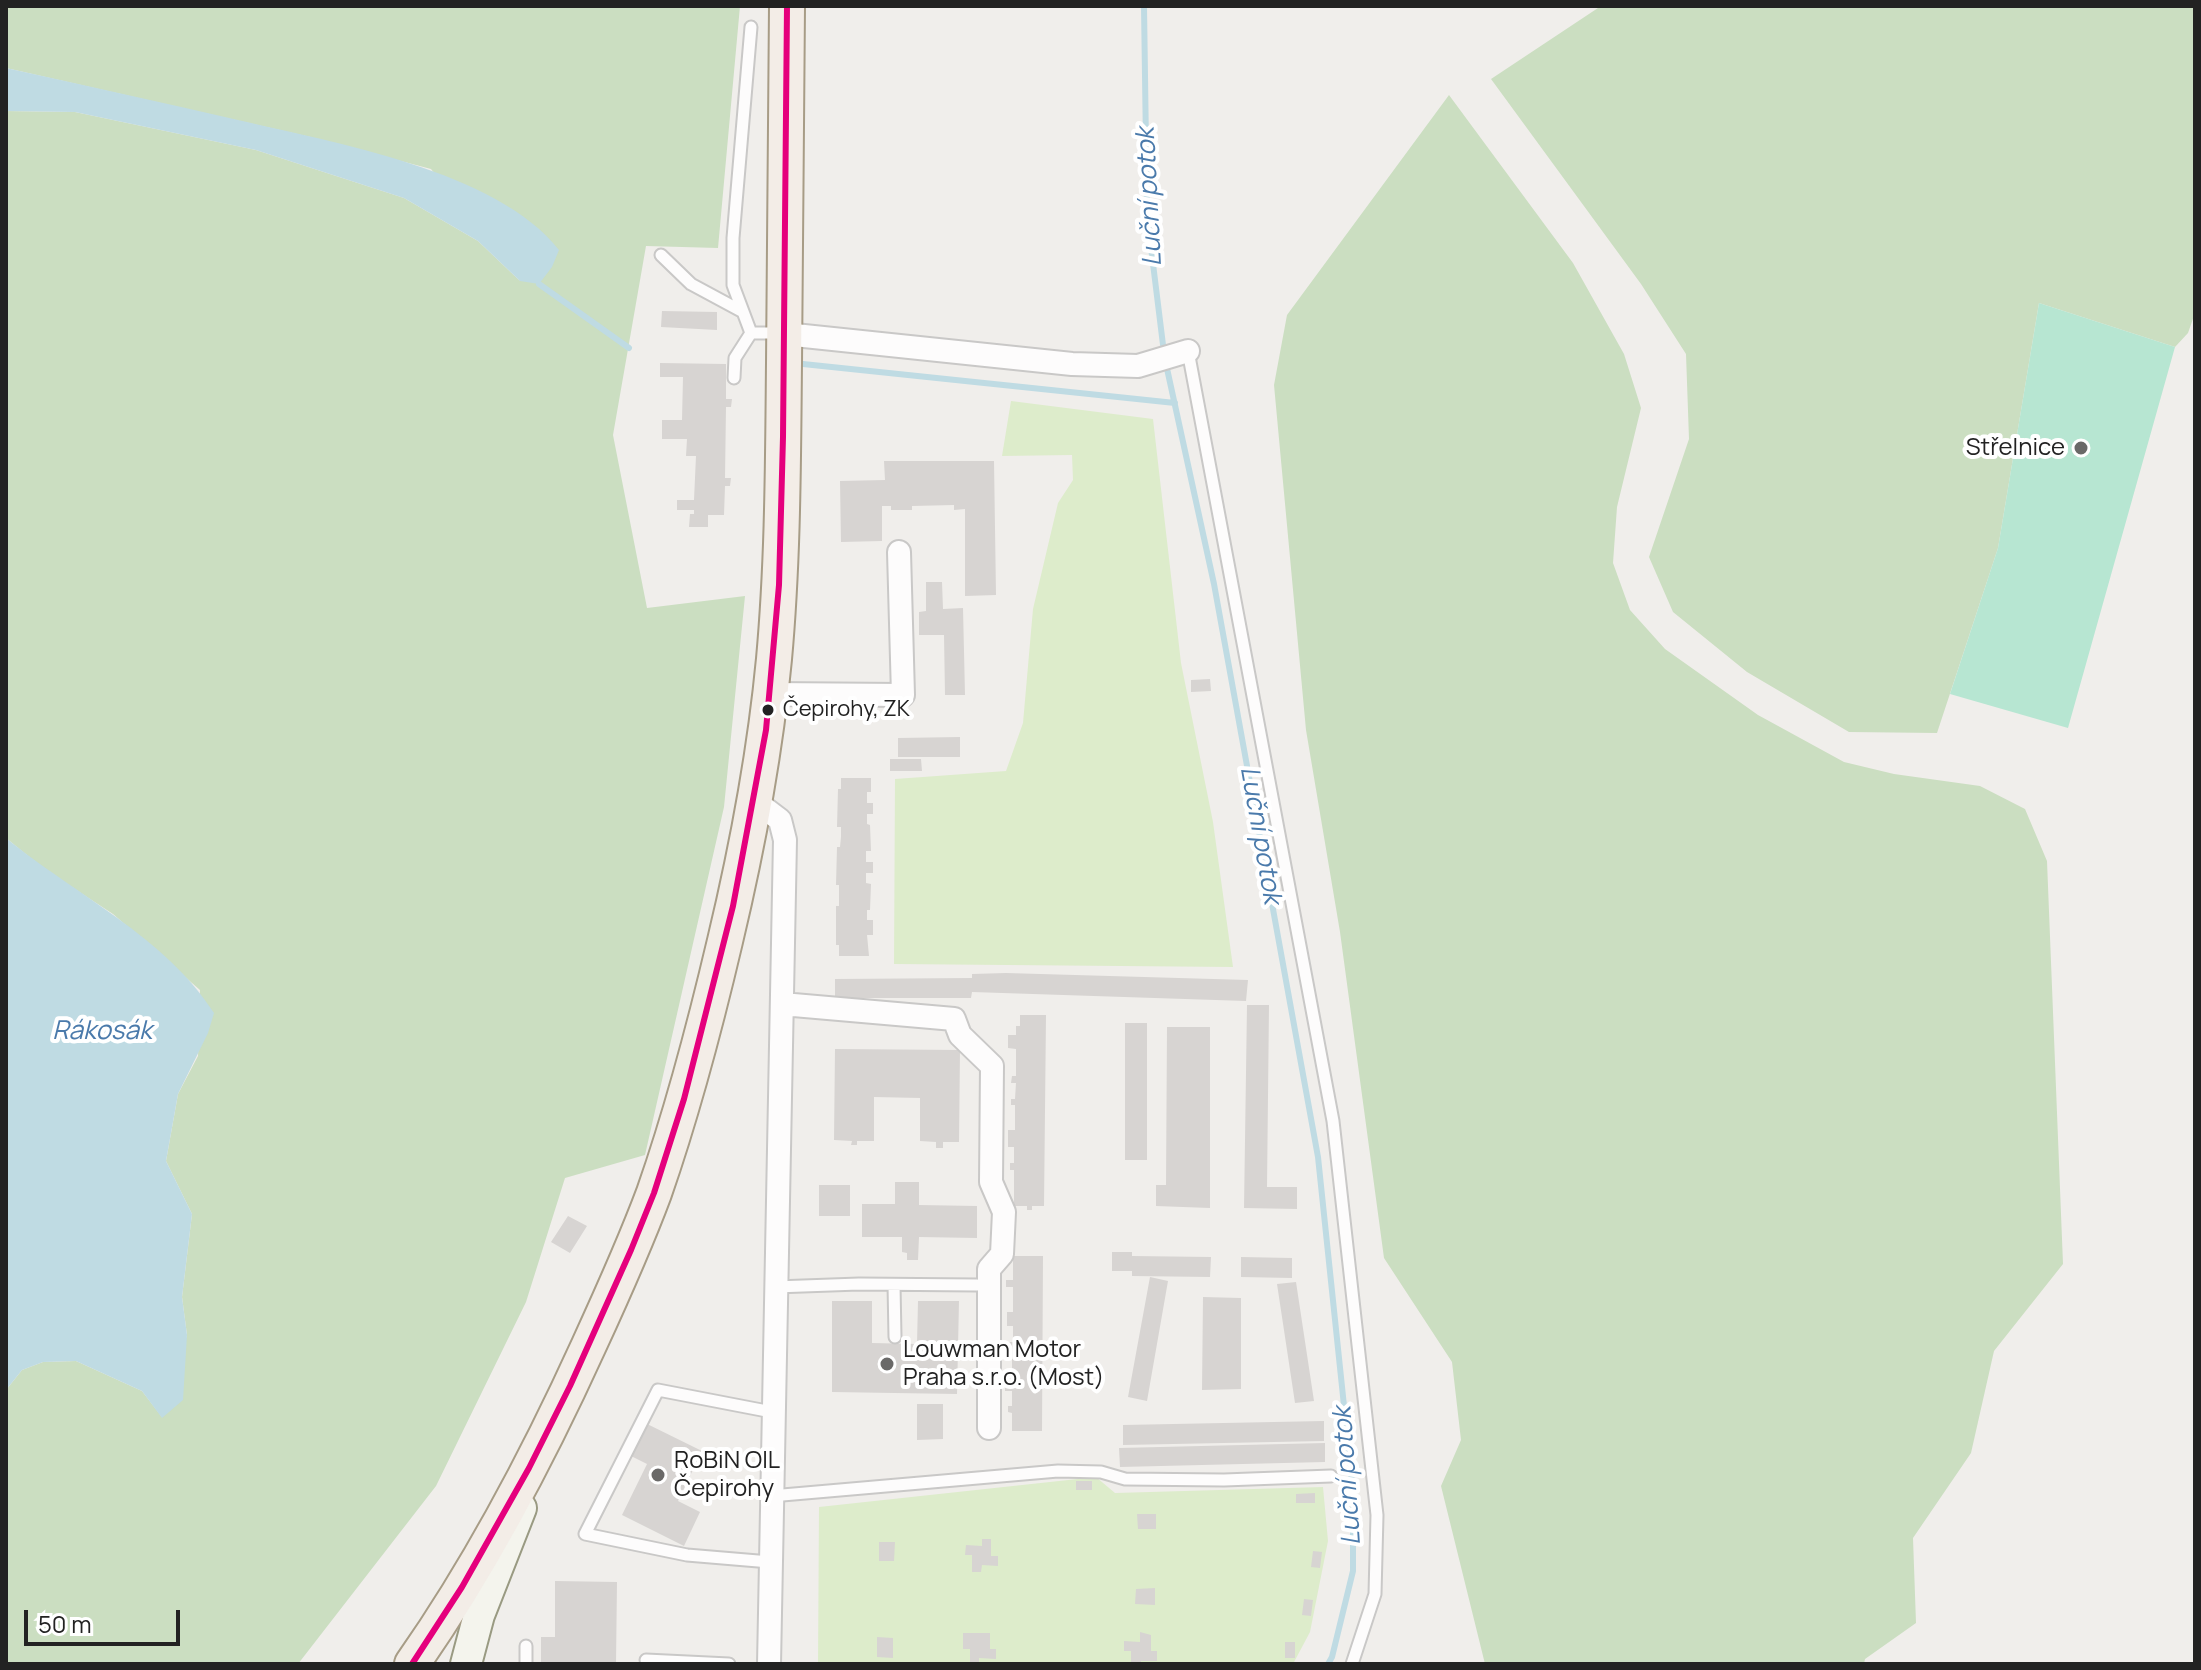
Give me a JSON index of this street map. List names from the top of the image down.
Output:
{
  "water": ["Luční potok", "Rákosák"],
  "places": [
    "Střelnice",
    "Čepirohy, ZK",
    "Louwman Motor Praha s.r.o. (Most)",
    "RoBiN OIL Čepirohy"
  ],
  "scale_bar": "50 m"
}
